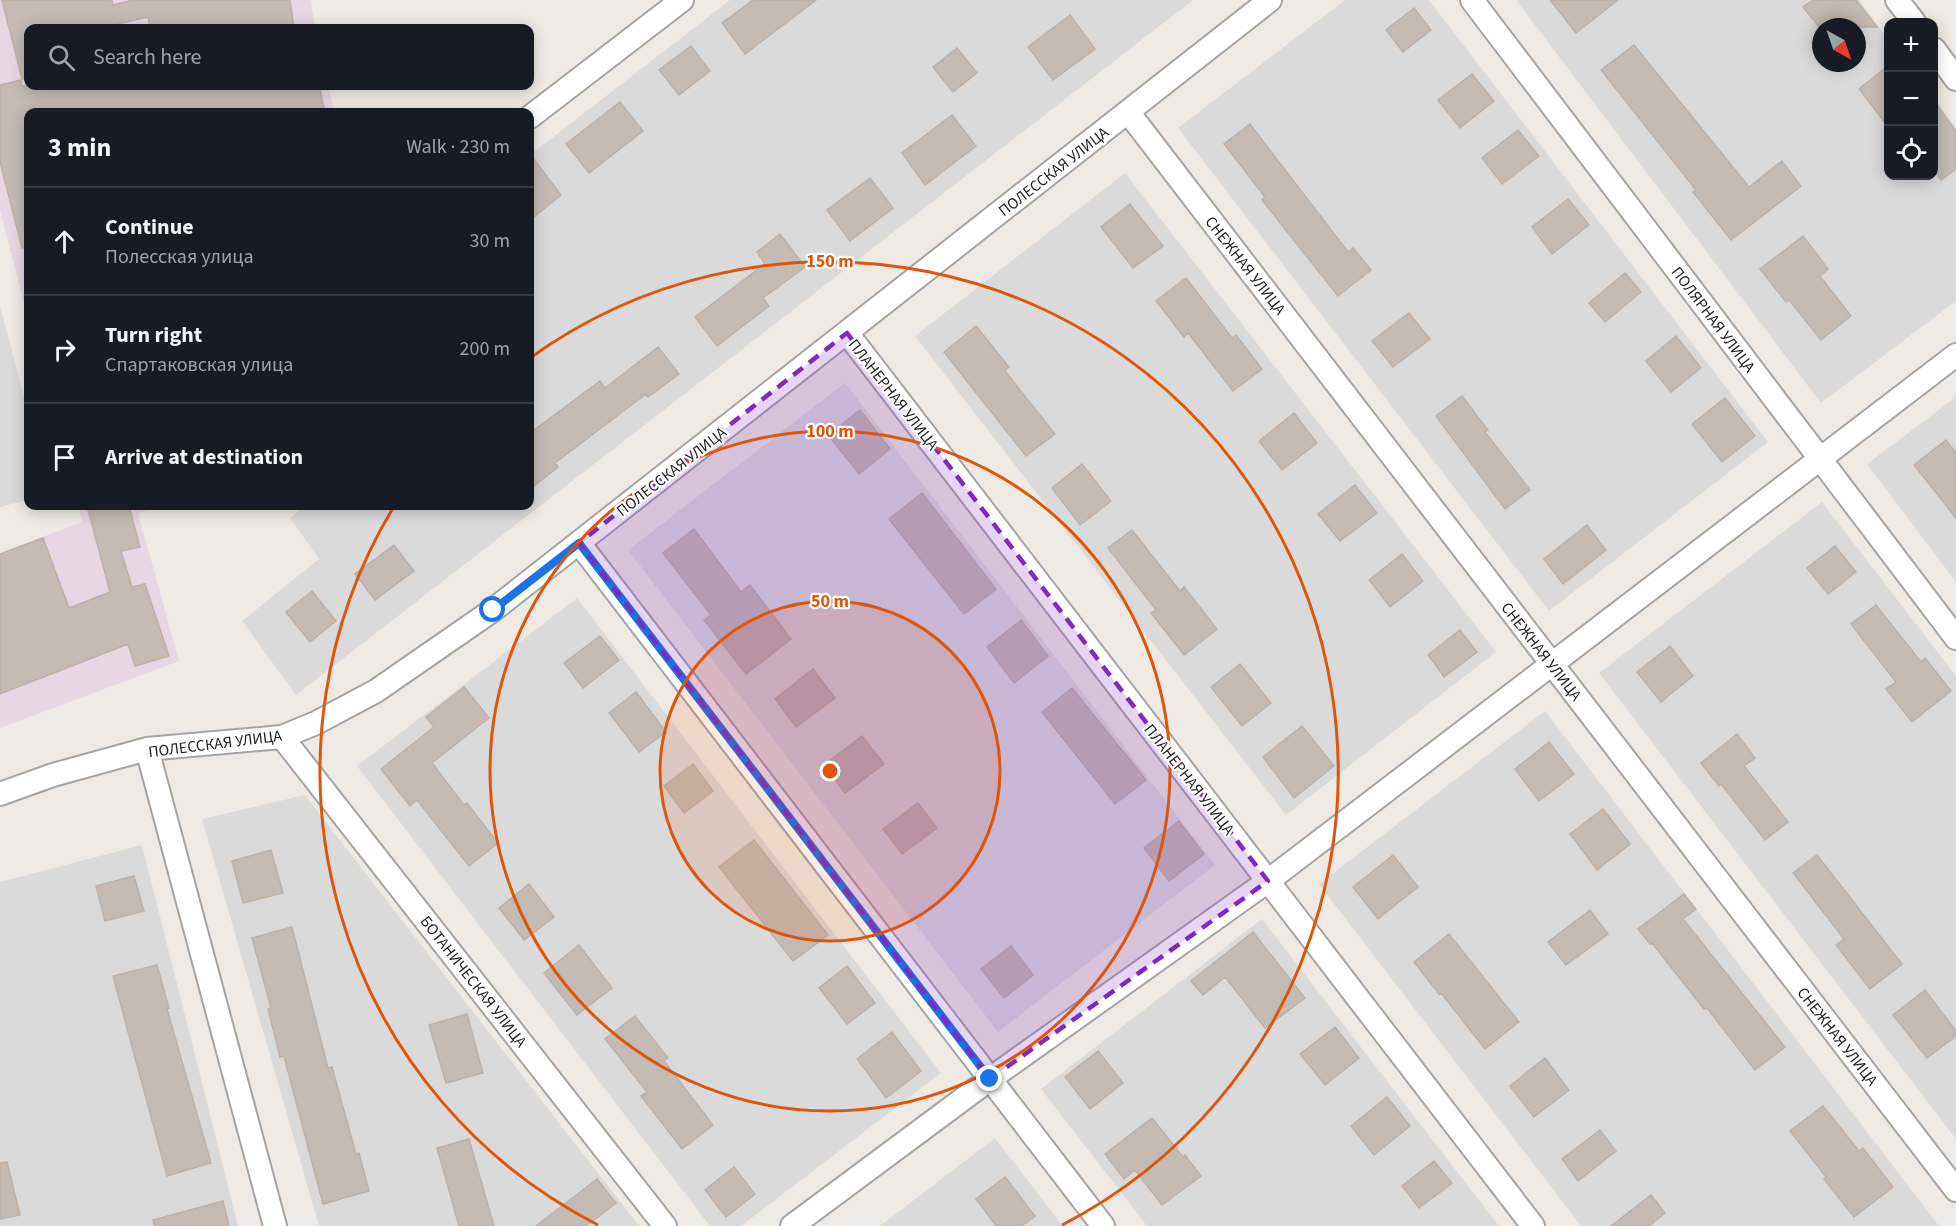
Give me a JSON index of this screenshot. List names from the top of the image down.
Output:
{
  "streets": {
    "street": [
      "ПОЛЕССКАЯ УЛИЦА",
      "СНЕЖНАЯ УЛИЦА",
      "ПОЛЯРНАЯ УЛИЦА",
      "ПЛАНЕРНАЯ УЛИЦА",
      "БОТАНИЧЕСКАЯ УЛИЦА"
    ]
  },
  "crossings": [
    ["ПОЛЕССКАЯ УЛИЦА", "СНЕЖНАЯ УЛИЦА"],
    ["ПОЛЕССКАЯ УЛИЦА", "ПЛАНЕРНАЯ УЛИЦА"],
    ["ПОЛЕССКАЯ УЛИЦА", "БОТАНИЧЕСКАЯ УЛИЦА"]
  ],
  "north": "bottom right",
  "page": {
    "map_buttons": ["+", "−"],
    "search": "Search here",
    "heading": ["3 min", "Walk · 230 m"],
    "list": [
      ["Continue", "Полесская улица", "30 m"],
      ["Turn right", "Спартаковская улица", "200 m"],
      "Arrive at destination"
    ]
  },
  "rings": ["150 m", "100 m", "50 m"]
}
